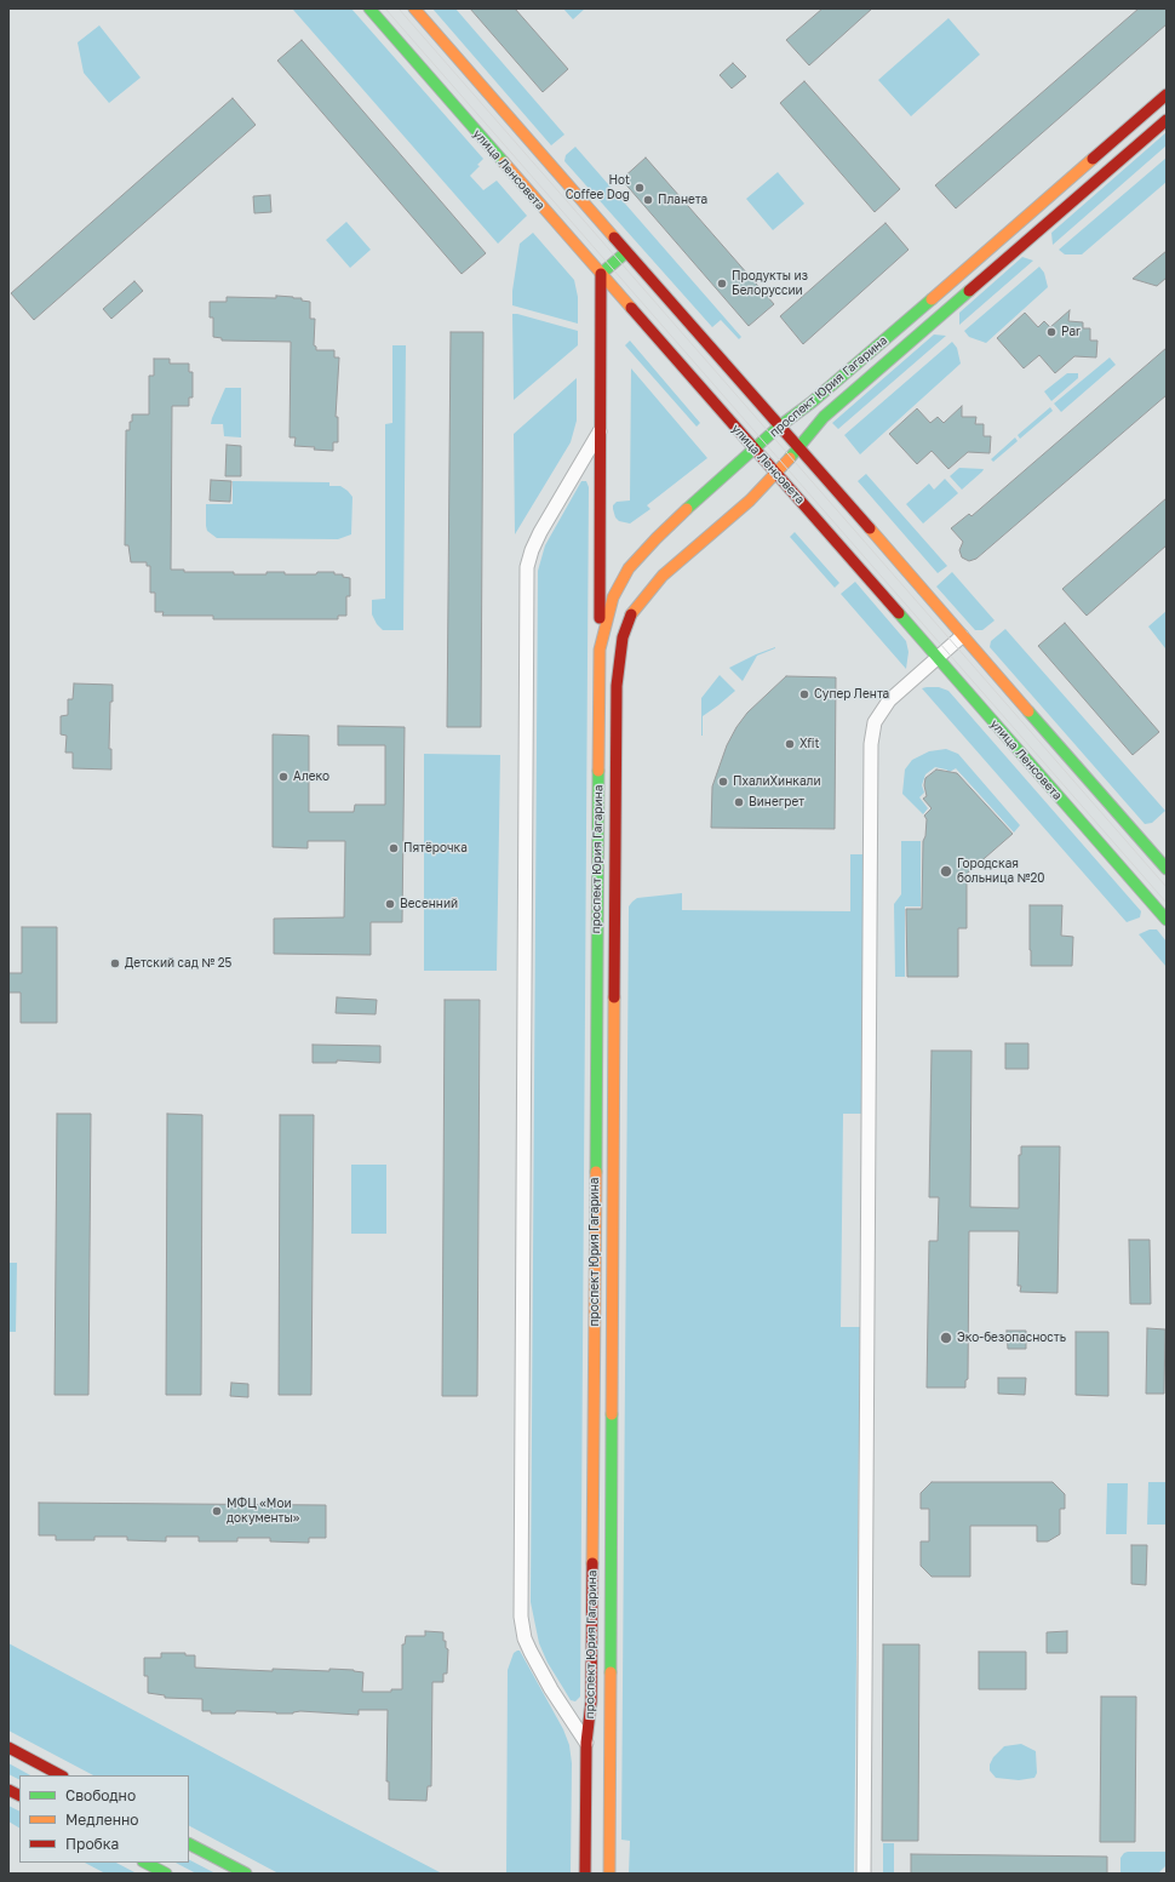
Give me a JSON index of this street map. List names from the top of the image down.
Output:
{
  "streets": {
    "main road": ["улица Ленсовета", "проспект Юрия Гагарина"]
  },
  "crossings": [
    ["улица Ленсовета", "проспект Юрия Гагарина"]
  ],
  "places": [
    "Hot Coffee Dog",
    "Планета",
    "Продукты из Белоруссии",
    "Par",
    "Супер Лента",
    "Xfit",
    "Алеко",
    "ПхалиХинкали",
    "Винегрет",
    "Пятёрочка",
    "Городская больница №20",
    "Весенний",
    "Детский сад № 25",
    "Эко-безопасность",
    "МФЦ «Мои документы»"
  ],
  "legend": ["Свободно", "Медленно", "Пробка"]
}
